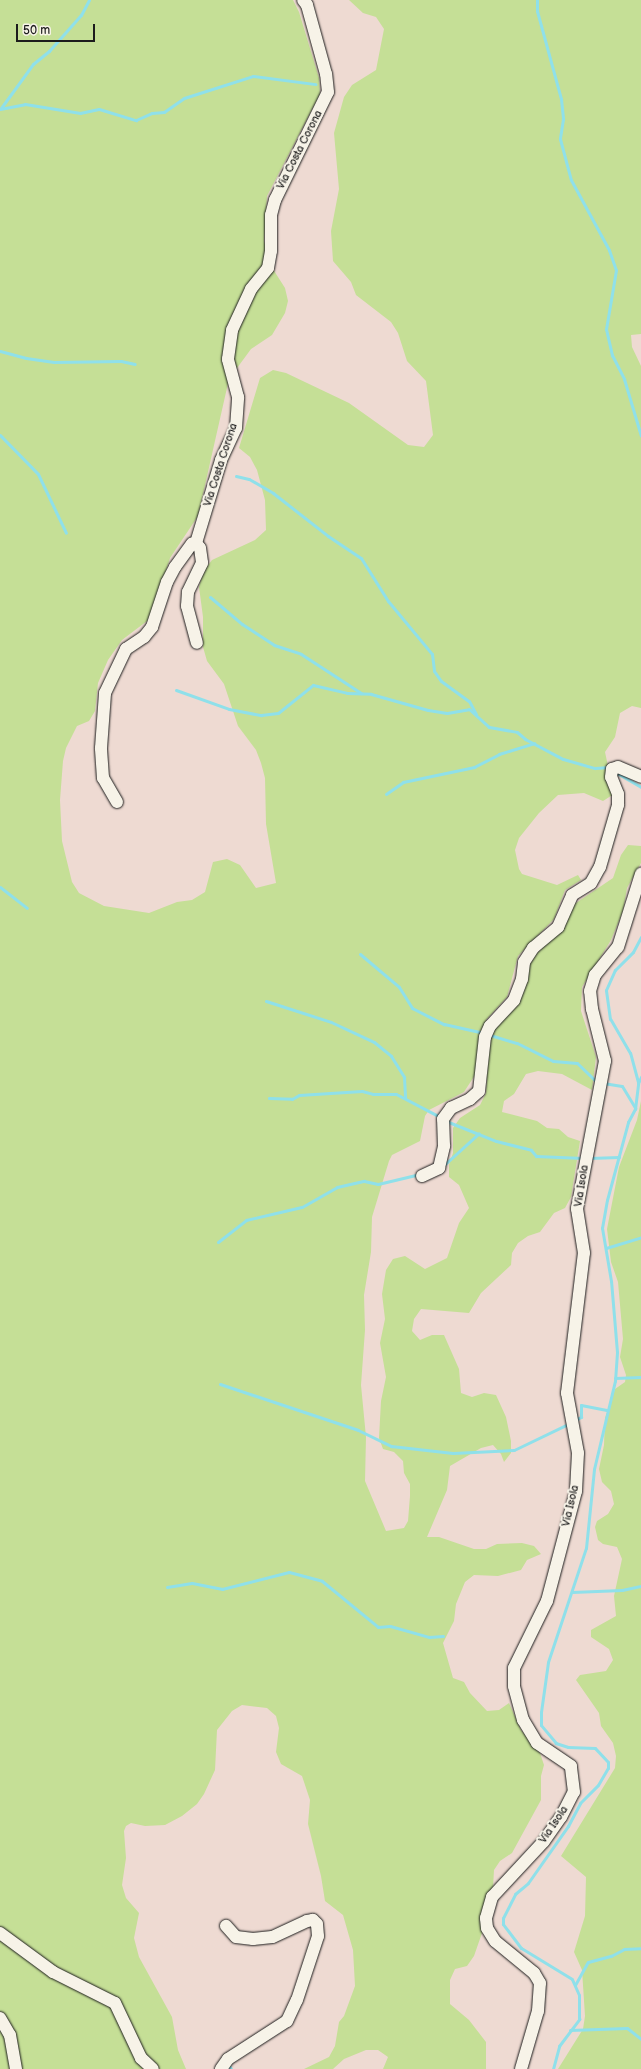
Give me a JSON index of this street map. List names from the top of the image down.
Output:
{
  "streets": {
    "street": ["Via Costa Corona", "Via Isola"]
  },
  "scale_bar": "50 m"
}
